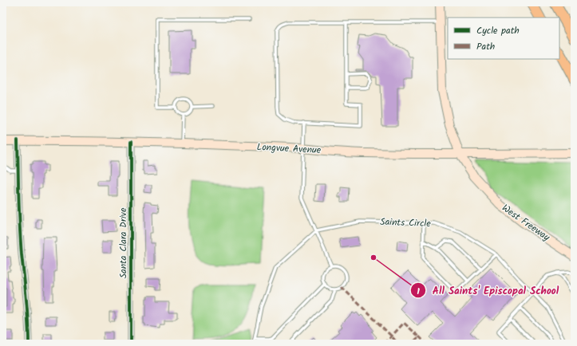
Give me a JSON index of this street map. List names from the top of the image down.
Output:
{
  "streets": {
    "main road": ["Longvue Avenue", "West Freeway"],
    "street": ["Santa Clara Drive"],
    "lane": ["Saints Circle"]
  },
  "crossings": [
    ["Longvue Avenue", "West Freeway"],
    ["Longvue Avenue", "Santa Clara Drive"]
  ],
  "places": ["All Saints' Episcopal School"],
  "legend": ["Cycle path", "Path"]
}
